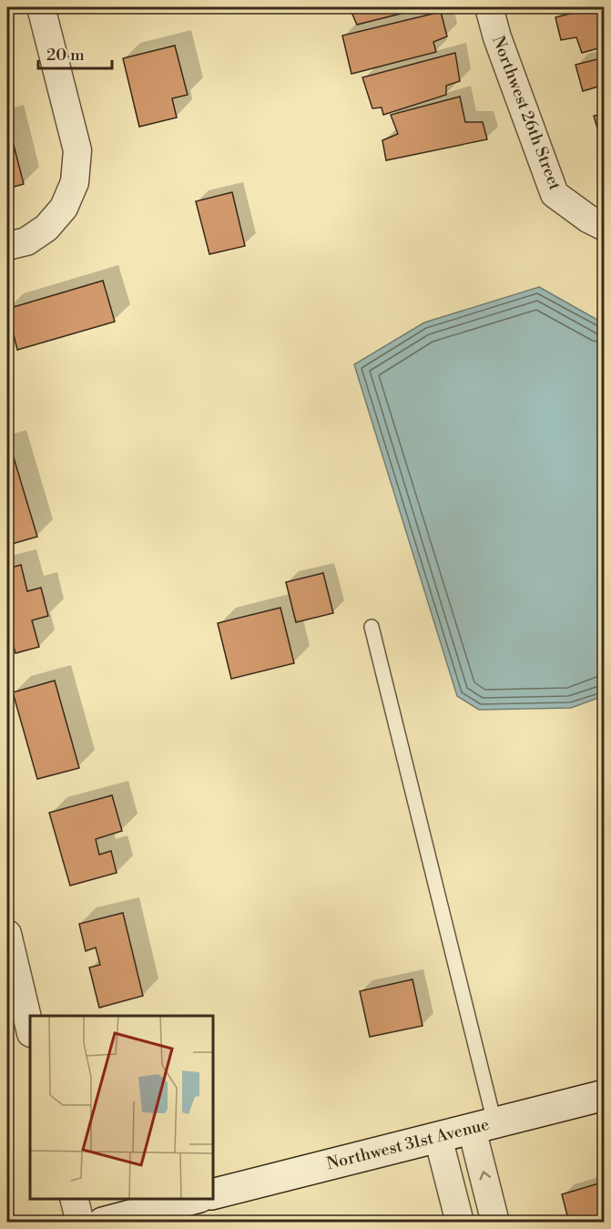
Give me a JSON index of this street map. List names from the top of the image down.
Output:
{
  "streets": {
    "street": ["Northwest 26th Street", "Northwest 31st Avenue"]
  },
  "scale_bar": "20 m"
}
